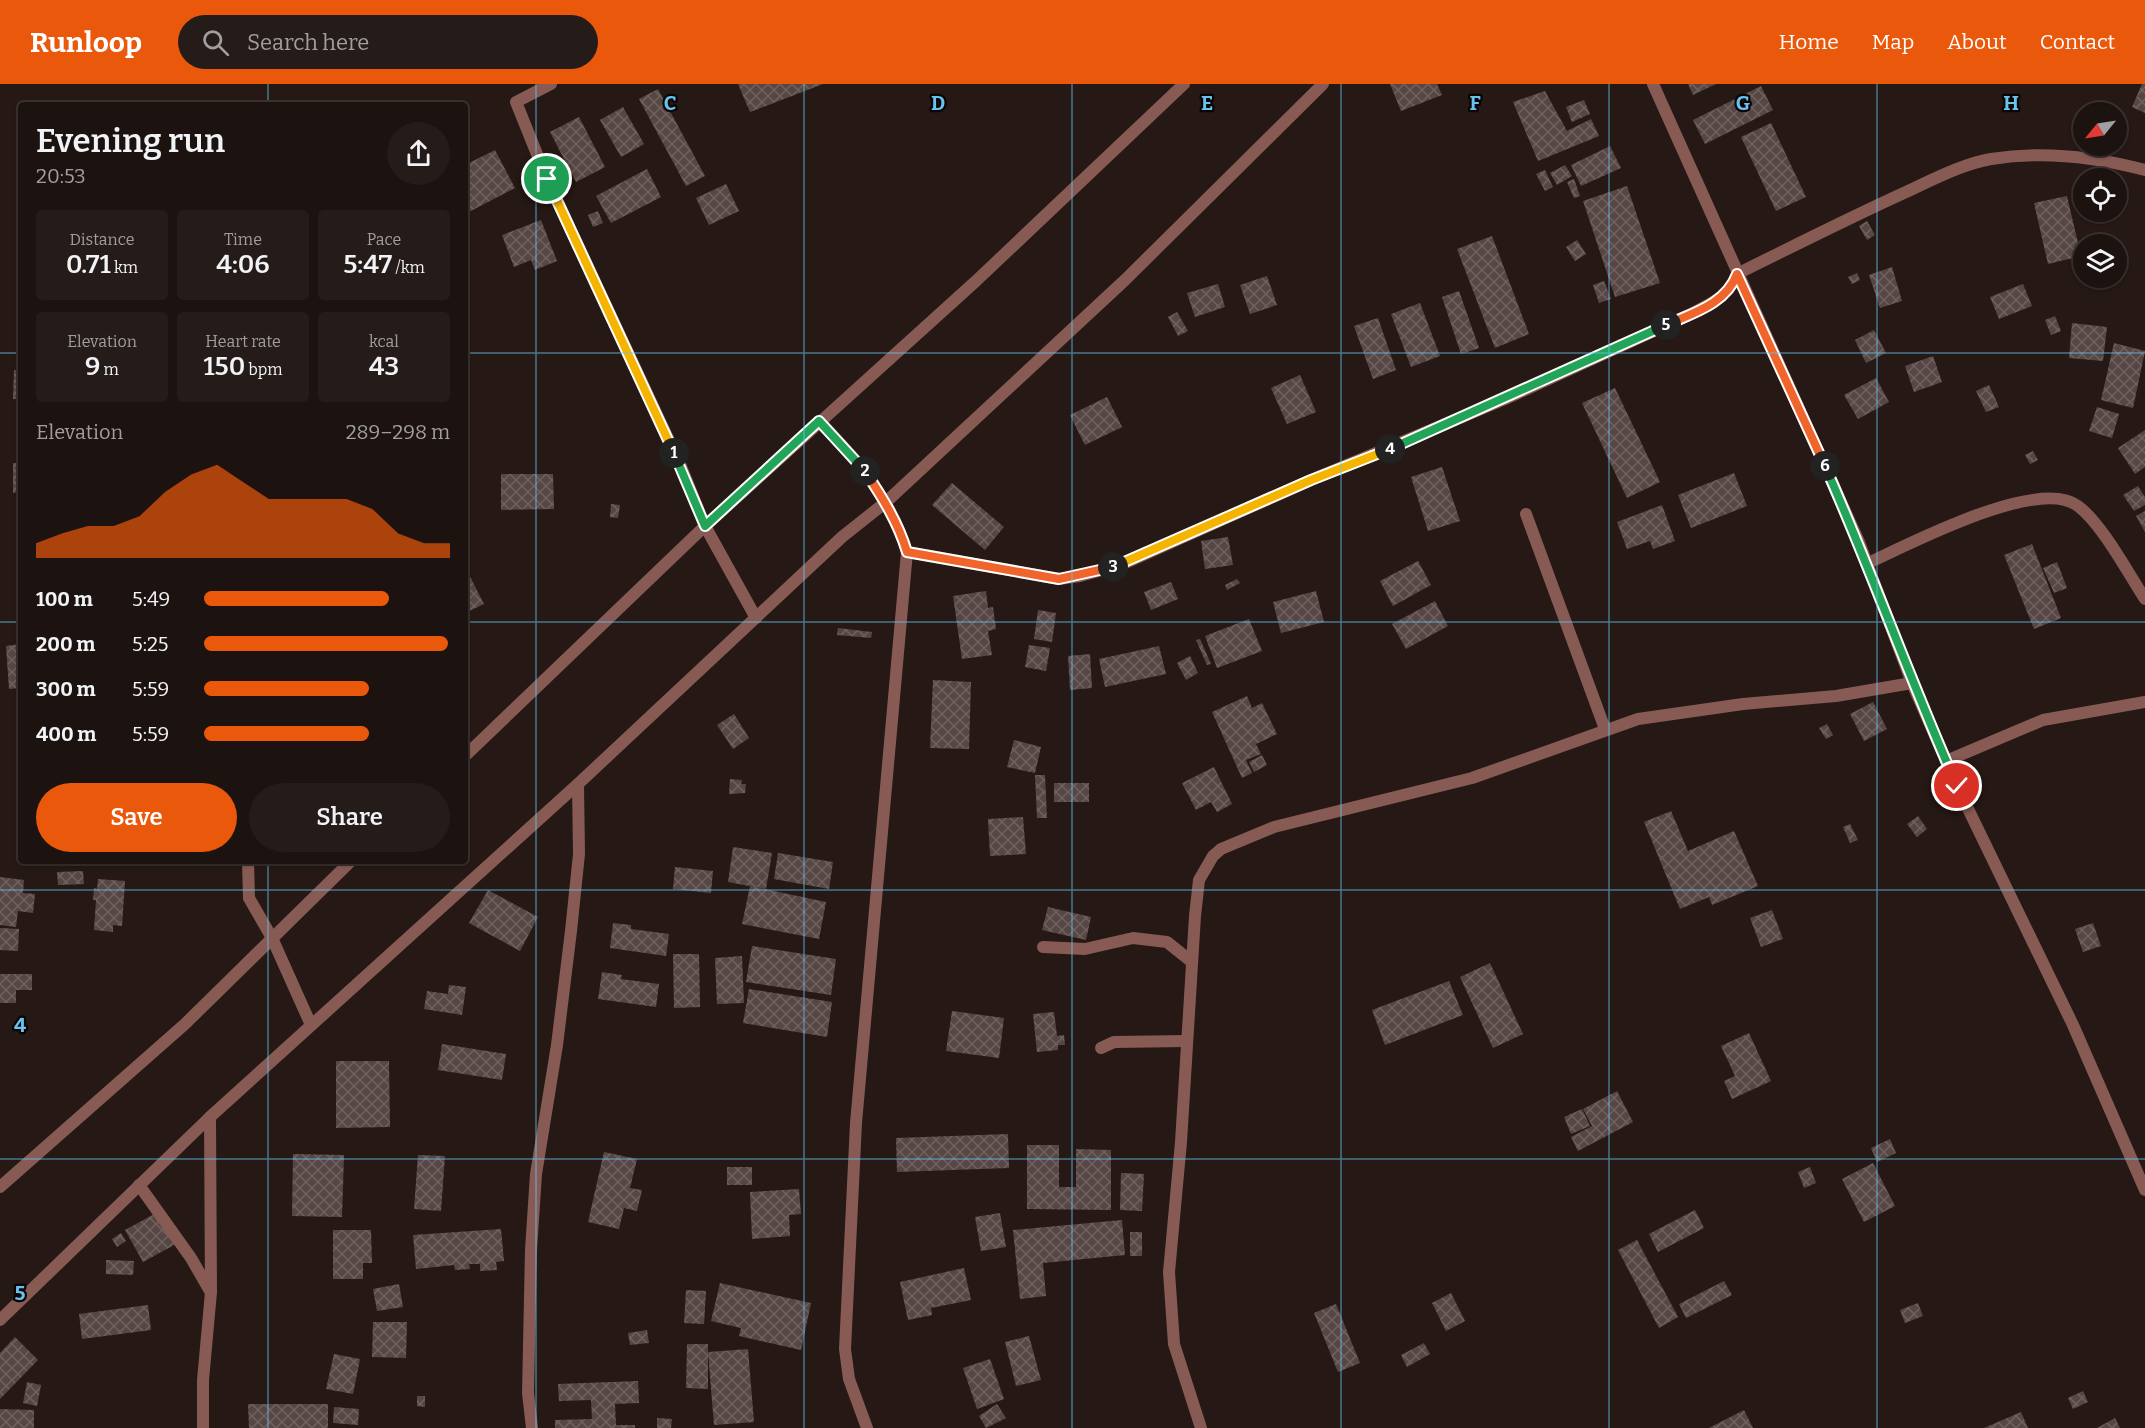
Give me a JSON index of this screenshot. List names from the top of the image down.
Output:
{
  "north": "bottom left",
  "page": {
    "header": "Runloop",
    "search": "Search here",
    "nav": [
      "Home",
      "Map",
      "About",
      "Contact"
    ],
    "heading": ["Evening run", "20:53"],
    "stats": [
      ["Distance", "0.71 km"],
      ["Time", "4:06"],
      ["Pace", "5:47 /km"],
      ["Elevation", "9 m"],
      ["Heart rate", "150 bpm"],
      ["kcal", "43"]
    ],
    "pins": [
      "5",
      "4",
      "1",
      "6",
      "2",
      "3"
    ],
    "chart": ["Elevation", "289–298 m"],
    "list": [
      {
        "name": "100 m",
        "note": "5:49"
      },
      {
        "name": "200 m",
        "note": "5:25"
      },
      {
        "name": "300 m",
        "note": "5:59"
      },
      {
        "name": "400 m",
        "note": "5:59"
      }
    ],
    "buttons": ["Save", "Share"]
  },
  "grid": {
    "columns": [
      "C",
      "D",
      "E",
      "F",
      "G",
      "H"
    ],
    "rows": ["4", "5"]
  }
}
